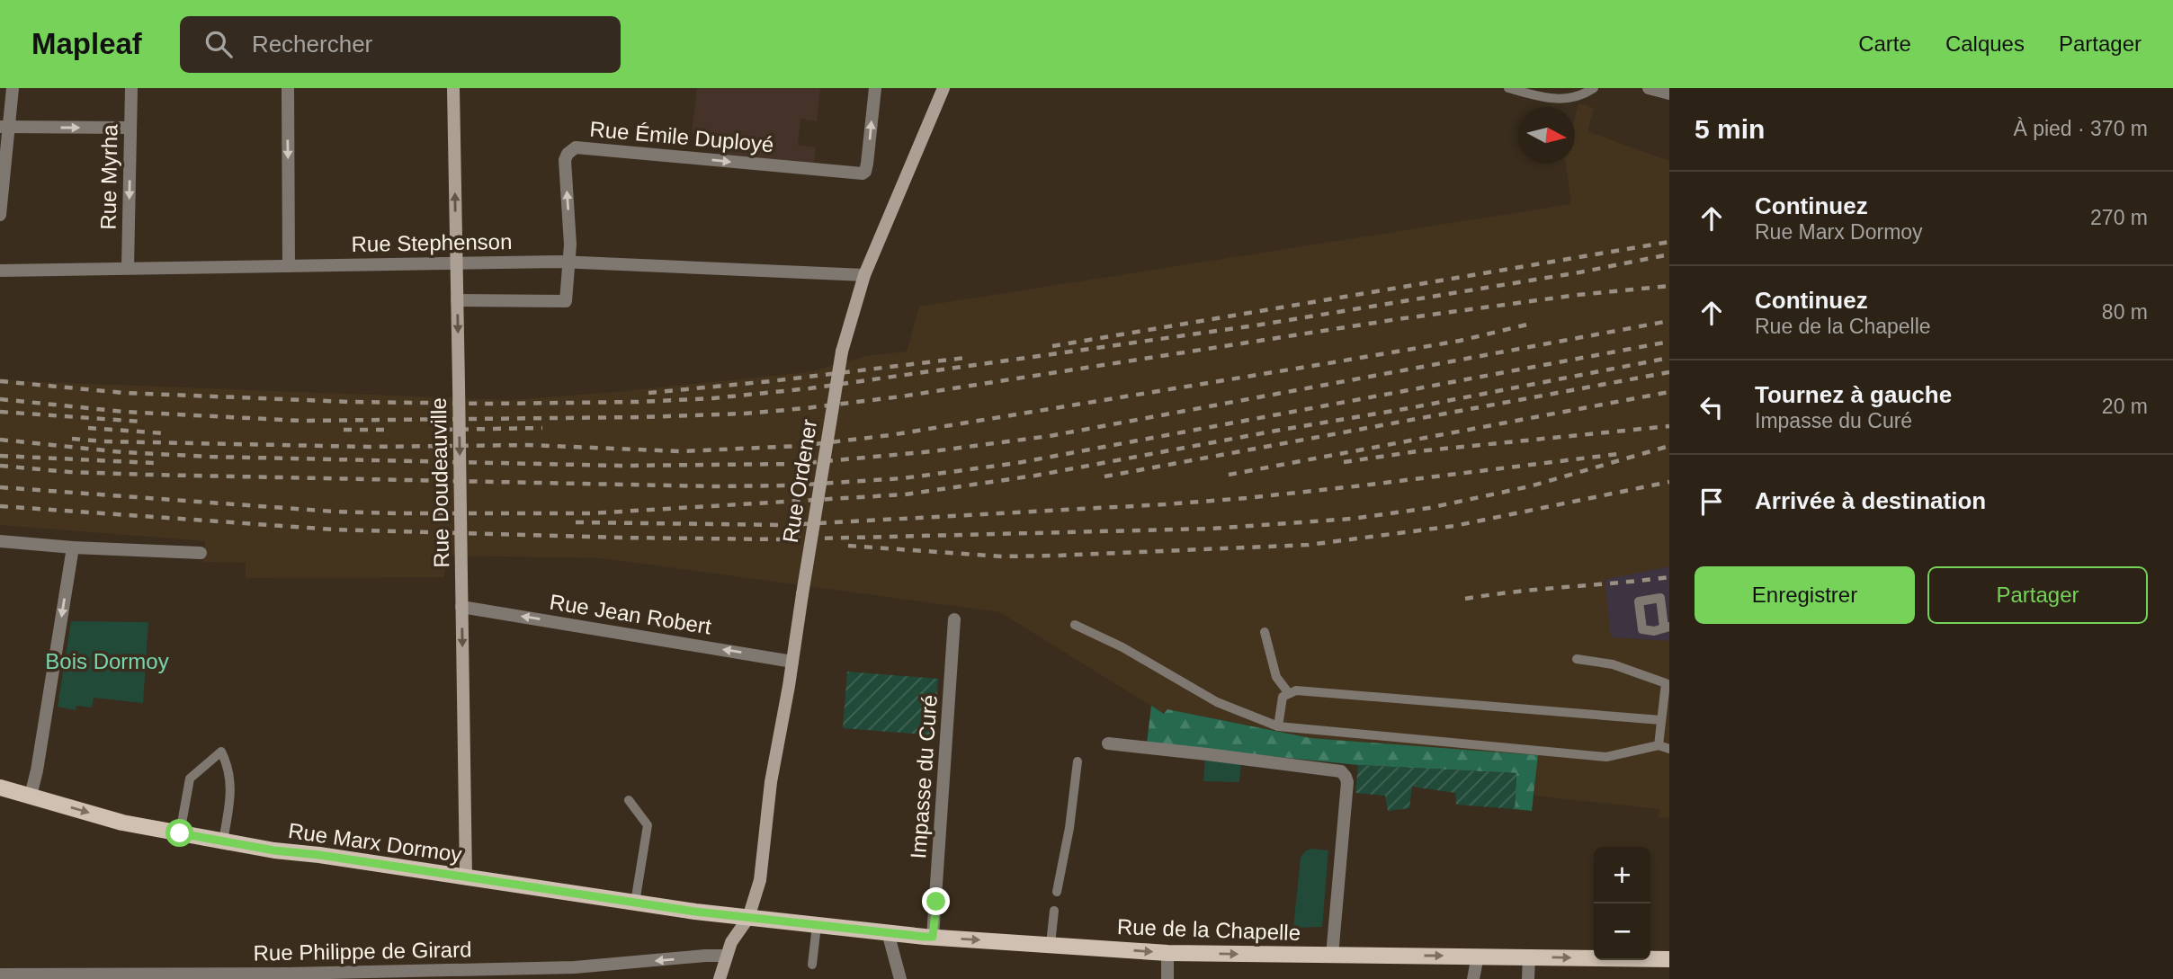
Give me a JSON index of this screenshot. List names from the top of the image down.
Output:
{
  "streets": {
    "main road": ["Rue Marx Dormoy", "Rue de la Chapelle"],
    "street": [
      "Rue Émile Duployé",
      "Rue Myrha",
      "Rue Stephenson",
      "Rue Ordener",
      "Rue Doudeauville",
      "Rue Jean Robert",
      "Impasse du Curé",
      "Rue Philippe de Girard"
    ]
  },
  "crossings": [
    ["Rue Émile Duployé", "Rue Stephenson"],
    ["Rue Myrha", "Rue Stephenson"],
    ["Rue Stephenson", "Rue Ordener"],
    ["Rue Stephenson", "Rue Doudeauville"],
    ["Rue Ordener", "Rue Jean Robert"],
    ["Rue Ordener", "Rue Marx Dormoy"],
    ["Rue Ordener", "Rue de la Chapelle"],
    ["Rue Ordener", "Rue Philippe de Girard"],
    ["Rue Doudeauville", "Rue Jean Robert"],
    ["Rue Doudeauville", "Rue Marx Dormoy"],
    ["Impasse du Curé", "Rue de la Chapelle"],
    ["Rue Marx Dormoy", "Rue de la Chapelle"]
  ],
  "one_way": [
    "Rue Myrha",
    "Rue Jean Robert",
    "Rue de la Chapelle",
    "Rue Philippe de Girard"
  ],
  "parks": ["Bois Dormoy"],
  "north": "right",
  "page": {
    "header": "Mapleaf",
    "search": "Rechercher",
    "nav": ["Carte", "Calques", "Partager"],
    "heading": ["5 min", "À pied · 370 m"],
    "list": [
      ["Continuez", "Rue Marx Dormoy", "270 m"],
      ["Continuez", "Rue de la Chapelle", "80 m"],
      ["Tournez à gauche", "Impasse du Curé", "20 m"],
      "Arrivée à destination"
    ],
    "buttons": ["Enregistrer", "Partager"],
    "map_buttons": ["+", "−"]
  }
}
